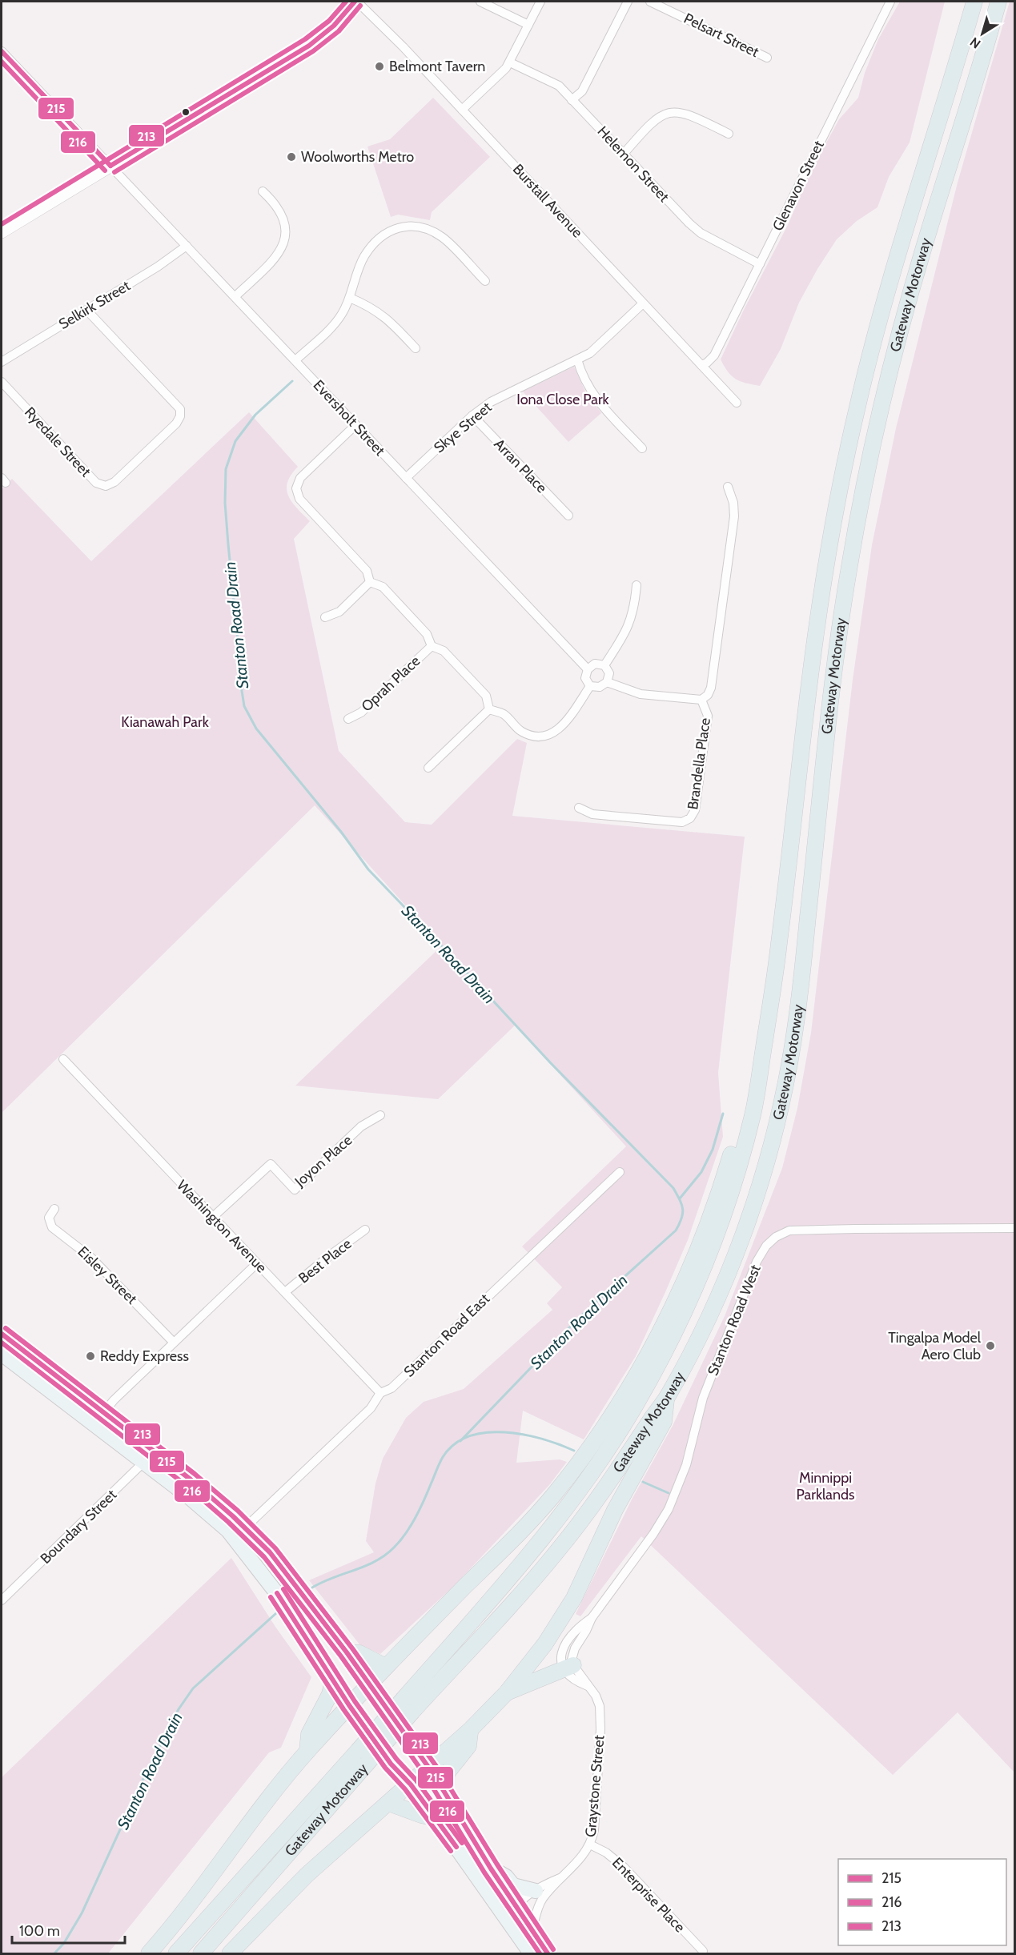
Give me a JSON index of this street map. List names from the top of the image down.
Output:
{
  "streets": {
    "highway": ["Gateway Motorway"],
    "street": [
      "Pelsart Street",
      "Helemon Street",
      "Glenavon Street",
      "Burstall Avenue",
      "Selkirk Street",
      "Eversholt Street",
      "Skye Street",
      "Ryedale Street",
      "Arran Place",
      "Oprah Place",
      "Brandella Place",
      "Joyon Place",
      "Washington Avenue",
      "Best Place",
      "Eisley Street",
      "Stanton Road West",
      "Stanton Road East",
      "Boundary Street",
      "Graystone Street",
      "Enterprise Place"
    ]
  },
  "crossings": [
    ["Helemon Street", "Glenavon Street"],
    ["Glenavon Street", "Burstall Avenue"],
    ["Burstall Avenue", "Skye Street"],
    ["Selkirk Street", "Eversholt Street"],
    ["Selkirk Street", "Ryedale Street"],
    ["Eversholt Street", "Skye Street"],
    ["Skye Street", "Arran Place"],
    ["Joyon Place", "Washington Avenue"],
    ["Washington Avenue", "Best Place"],
    ["Washington Avenue", "Stanton Road East"],
    ["Stanton Road West", "Graystone Street"],
    ["Graystone Street", "Enterprise Place"]
  ],
  "water": ["Stanton Road Drain"],
  "parks": ["Iona Close Park", "Kianawah Park", "Minnippi Parklands"],
  "places": [
    "Belmont Tavern",
    "Woolworths Metro",
    "Tingalpa Model Aero Club",
    "Reddy Express"
  ],
  "lines": ["transit line 215", "transit line 213", "transit line 216"],
  "legend": ["215", "216", "213"],
  "scale_bar": "100 m",
  "north": "bottom left"
}
